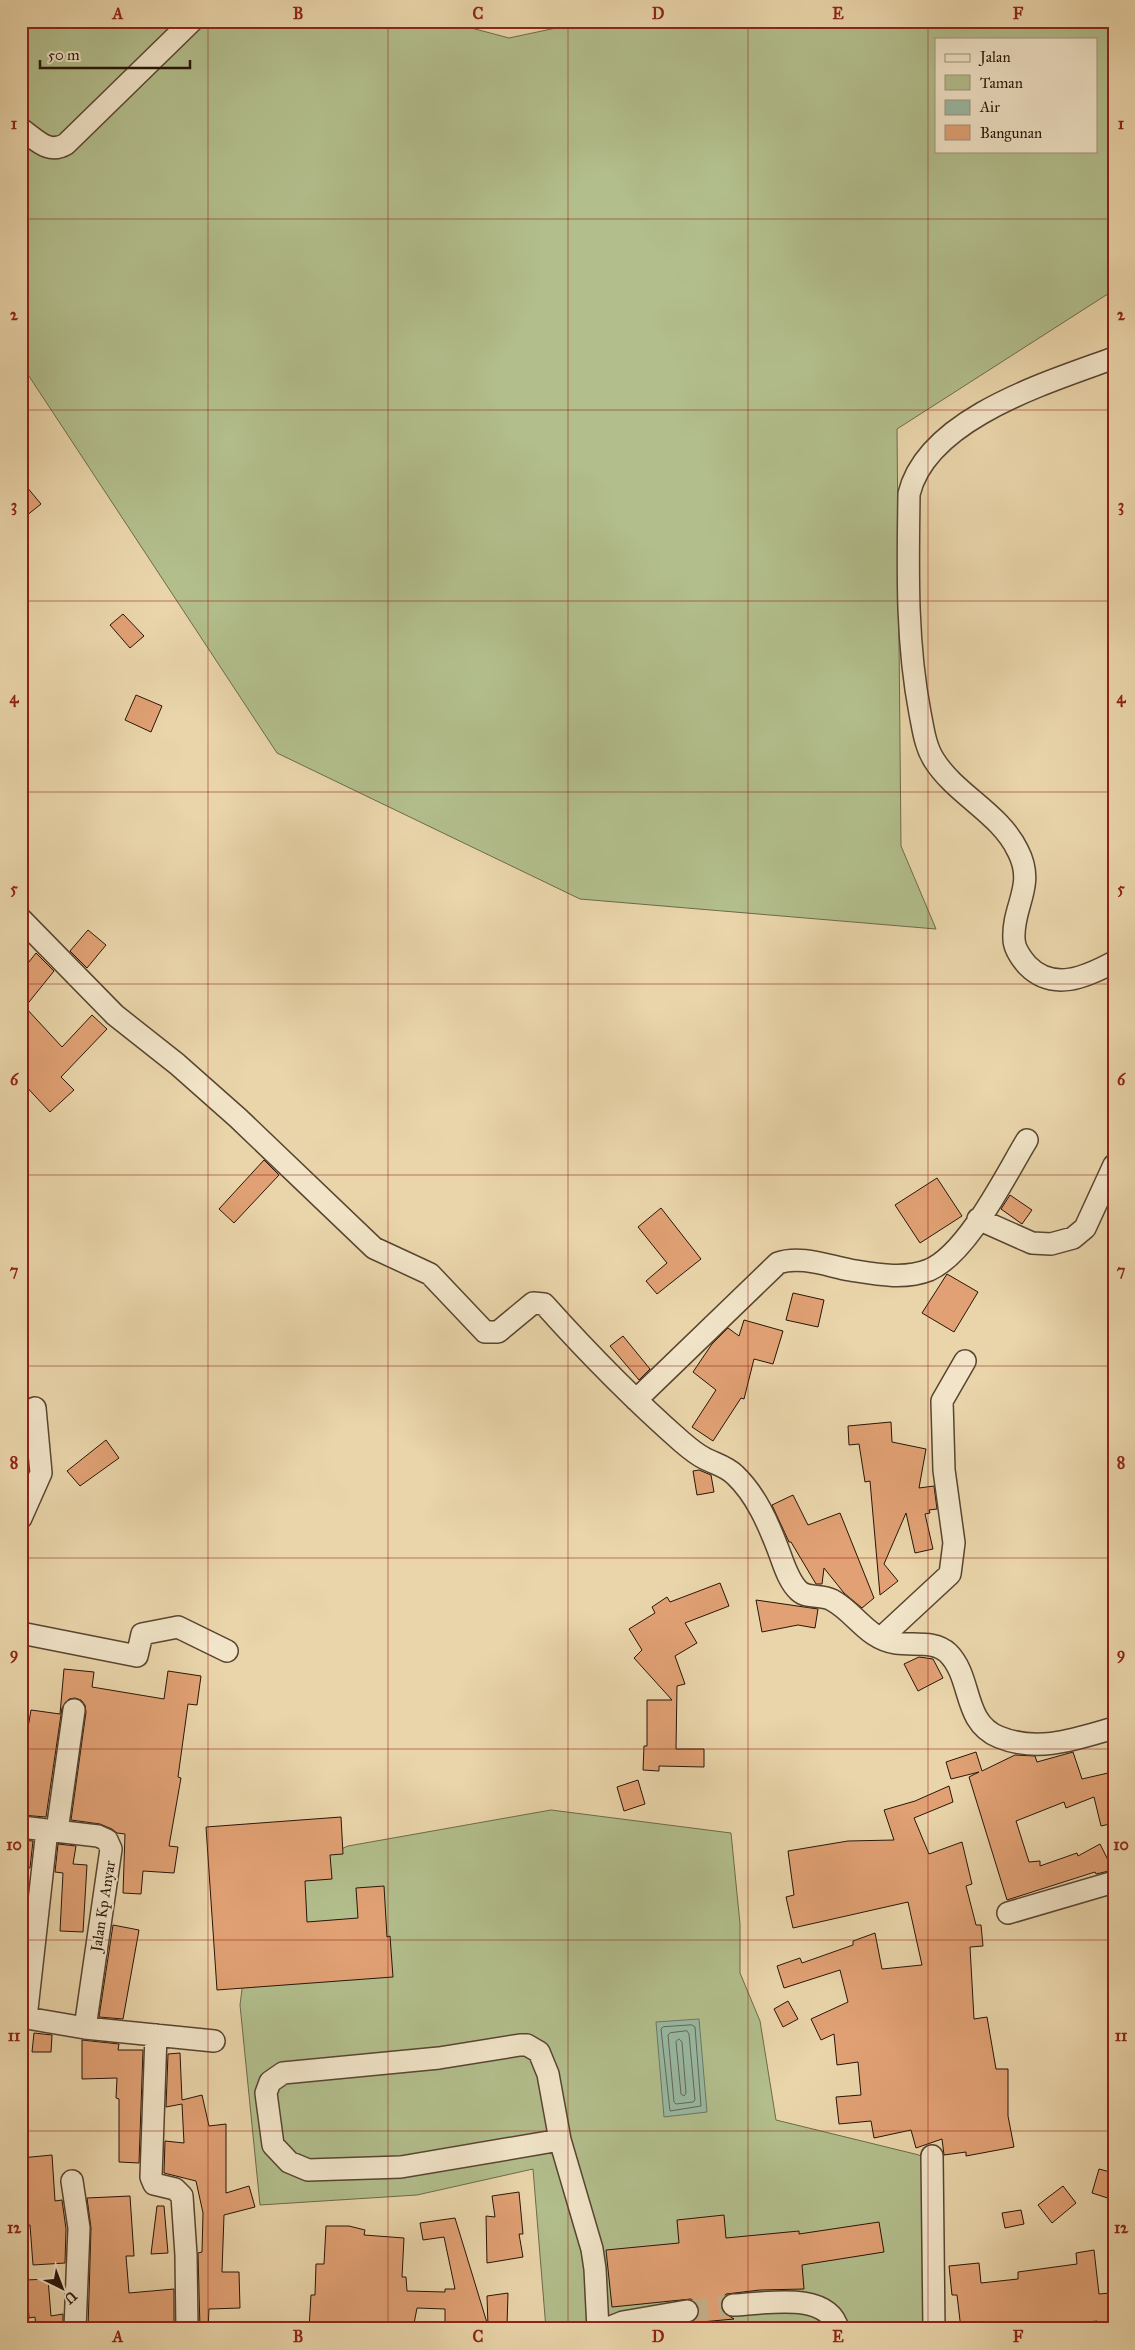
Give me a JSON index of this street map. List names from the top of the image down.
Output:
{
  "streets": {
    "street": ["Jalan Kp Anyar"]
  },
  "legend": [
    "Jalan",
    "Taman",
    "Air",
    "Bangunan"
  ],
  "scale_bar": "50 m",
  "north": "bottom right",
  "grid": {
    "columns": [
      "A",
      "B",
      "C",
      "D",
      "E",
      "F"
    ],
    "rows": [
      "1",
      "2",
      "3",
      "4",
      "5",
      "6",
      "7",
      "8",
      "9",
      "10",
      "11",
      "12"
    ]
  }
}
